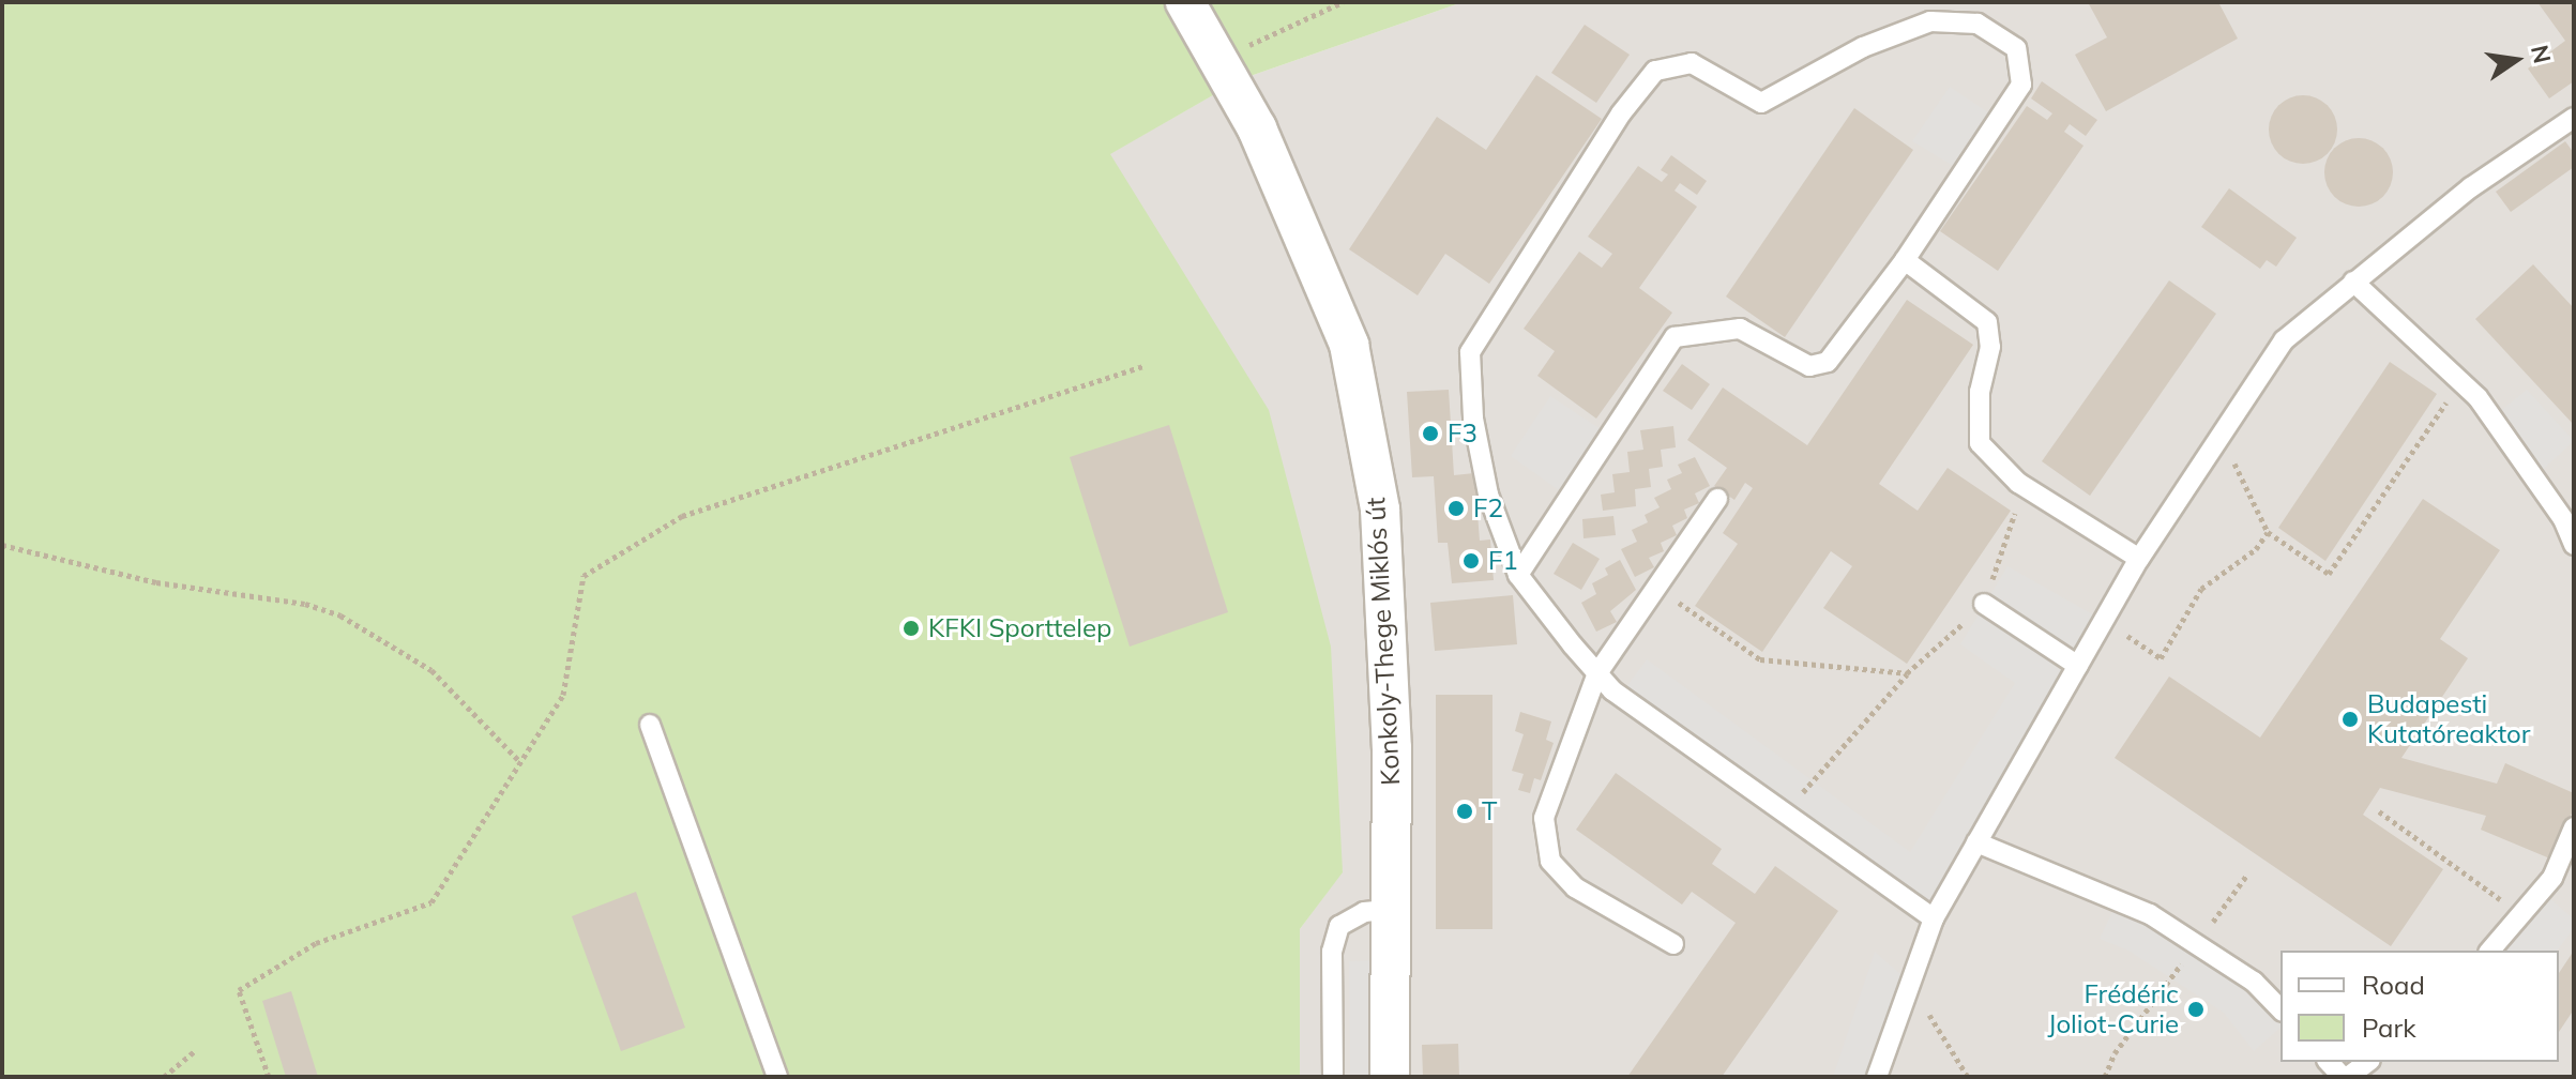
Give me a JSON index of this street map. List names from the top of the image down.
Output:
{
  "streets": {
    "street": ["Konkoly-Thege Miklós út"]
  },
  "places": [
    "F3",
    "F2",
    "F1",
    "KFKI Sporttelep",
    "Budapesti Kutatóreaktor",
    "T",
    "Frédéric Joliot-Curie"
  ],
  "legend": ["Road", "Park"],
  "north": "right"
}
